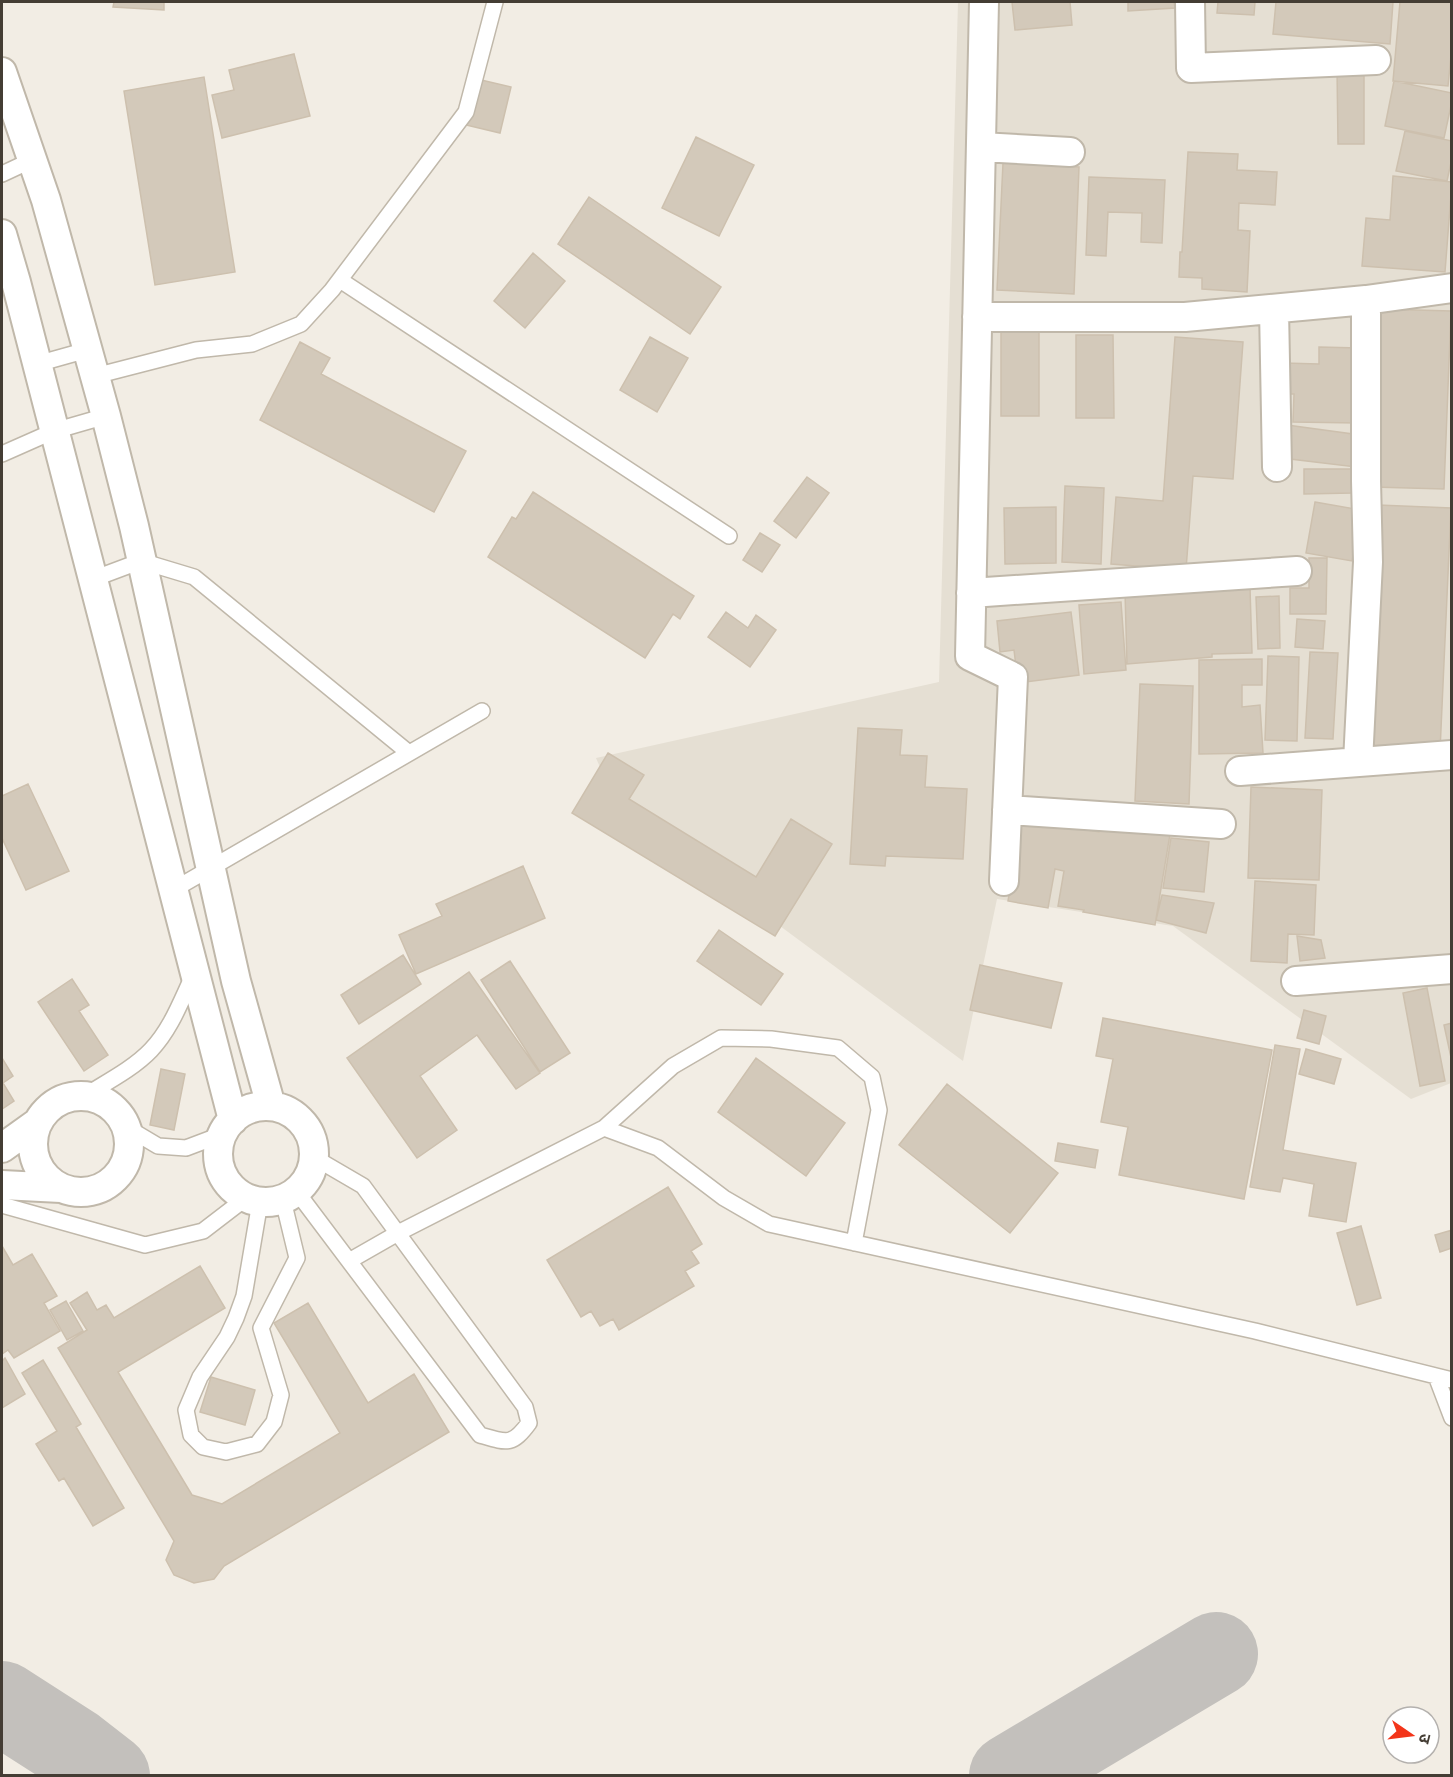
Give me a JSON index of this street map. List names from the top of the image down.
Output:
{
  "north": "right"
}
